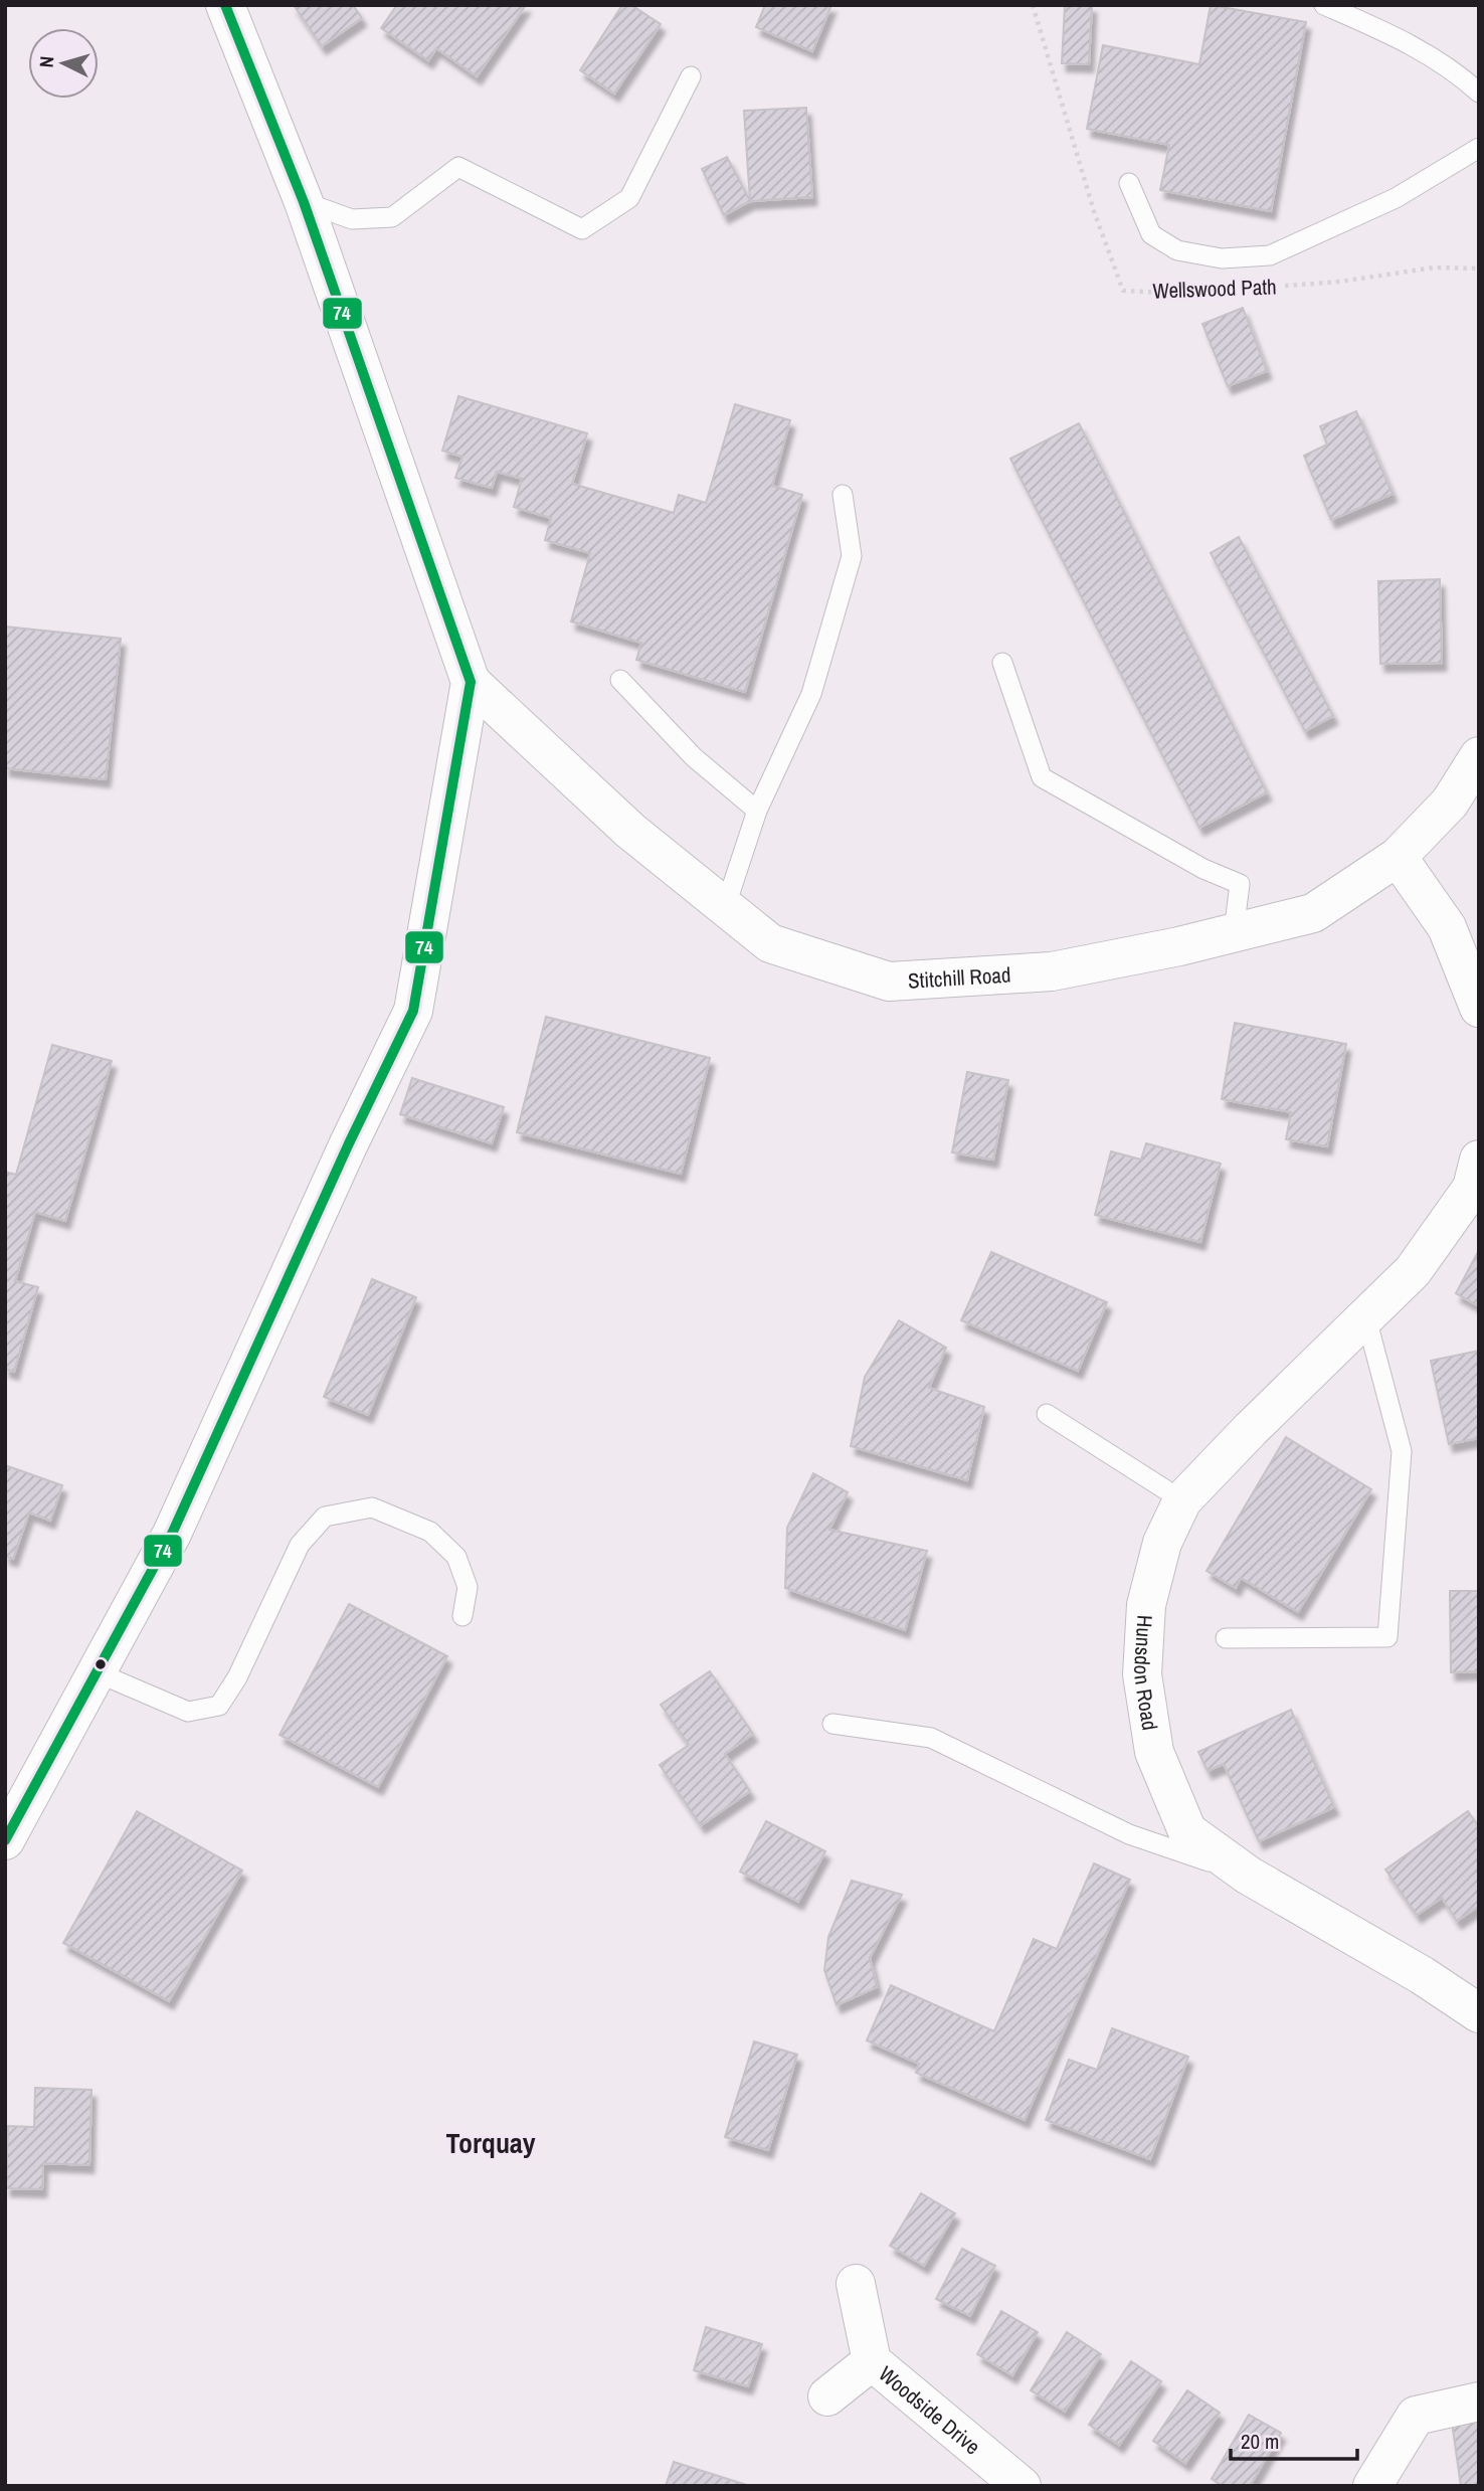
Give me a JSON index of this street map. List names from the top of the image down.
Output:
{
  "streets": {
    "street": ["Stitchill Road", "Hunsdon Road", "Woodside Drive"],
    "path": ["Wellswood Path"]
  },
  "districts": ["Torquay"],
  "lines": ["transit line 74"],
  "scale_bar": "20 m",
  "north": "left"
}
